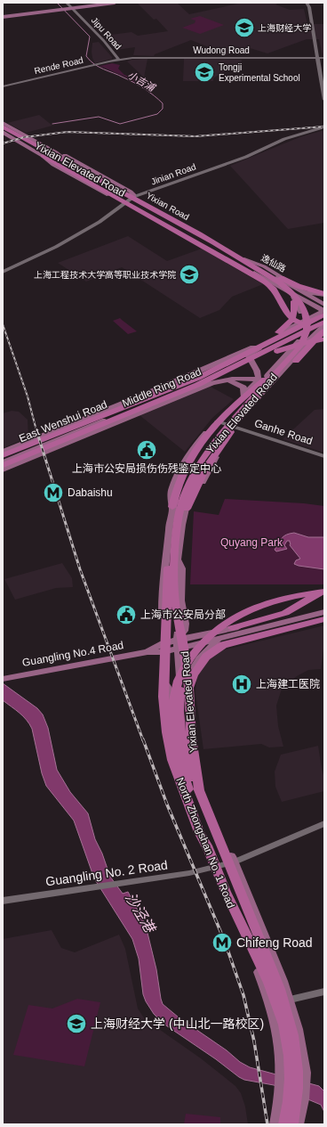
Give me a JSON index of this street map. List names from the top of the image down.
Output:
{
  "streets": {
    "highway": ["Yixian Elevated Road", "Middle Ring Road"],
    "main road": [
      "Yixian Road",
      "East Wenshui Road",
      "Guangling No.4 Road",
      "North Zhongshan No. 1 Road"
    ],
    "street": [
      "Jipu Road",
      "Wudong Road",
      "Rende Road",
      "Jinian Road",
      "Ganhe Road",
      "Guangling No. 2 Road"
    ]
  },
  "crossings": [
    ["Jipu Road", "Wudong Road"],
    ["Jipu Road", "Rende Road"],
    ["Wudong Road", "Rende Road"],
    ["Yixian Elevated Road", "Jinian Road"],
    ["Yixian Elevated Road", "Yixian Road"],
    ["Yixian Elevated Road", "East Wenshui Road"],
    ["Jinian Road", "Yixian Road"],
    ["Yixian Road", "East Wenshui Road"],
    ["Middle Ring Road", "East Wenshui Road"],
    ["East Wenshui Road", "North Zhongshan No. 1 Road"],
    ["Ganhe Road", "North Zhongshan No. 1 Road"],
    ["Guangling No.4 Road", "North Zhongshan No. 1 Road"],
    ["North Zhongshan No. 1 Road", "Guangling No. 2 Road"]
  ],
  "water": ["小吉浦", "沙泾港"],
  "parks": ["Quyang Park"],
  "places": {
    "school or university": [
      "上海财经大学",
      "Tongji Experimental School",
      "上海工程技术大学高等职业技术学院",
      "上海财经大学 (中山北一路校区)"
    ],
    "public building": ["上海市公安局损伤伤残鉴定中心", "上海市公安局分部"],
    "metro station": ["Dabaishu", "Chifeng Road"],
    "hospital": ["上海建工医院"]
  }
}
